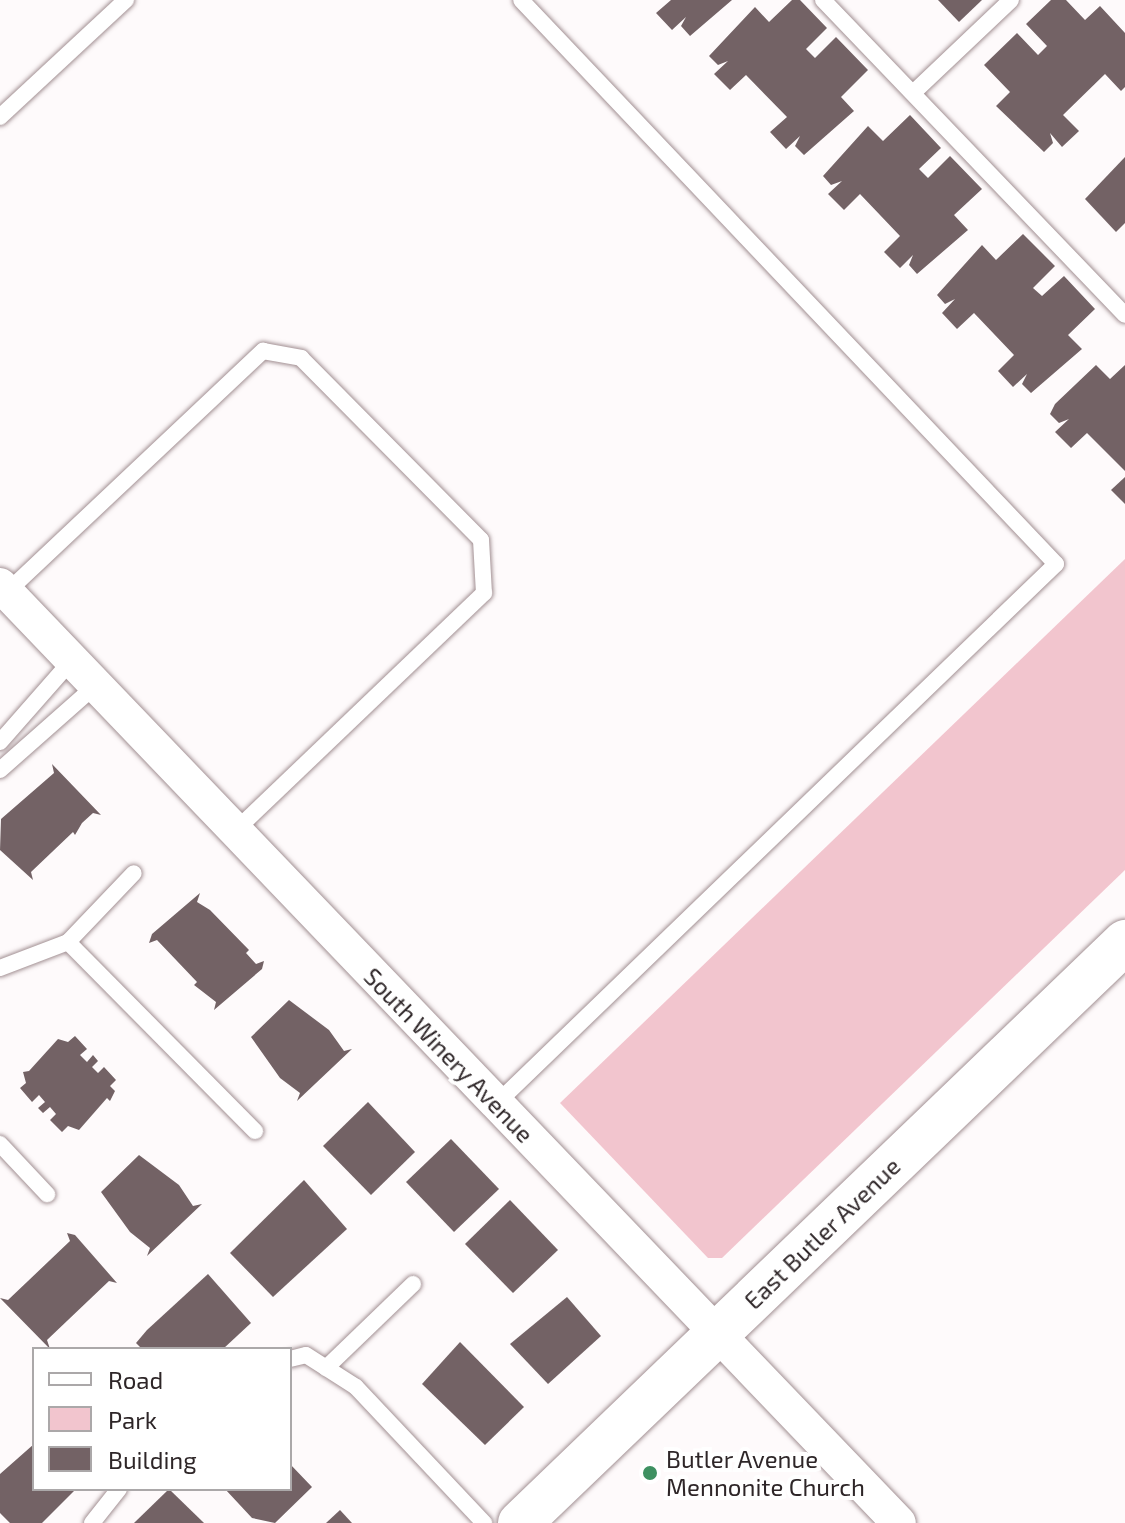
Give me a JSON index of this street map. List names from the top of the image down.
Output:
{
  "streets": {
    "street": ["South Winery Avenue", "East Butler Avenue"]
  },
  "crossings": [
    ["South Winery Avenue", "East Butler Avenue"]
  ],
  "places": ["Butler Avenue Mennonite Church"],
  "legend": ["Road", "Park", "Building"]
}
